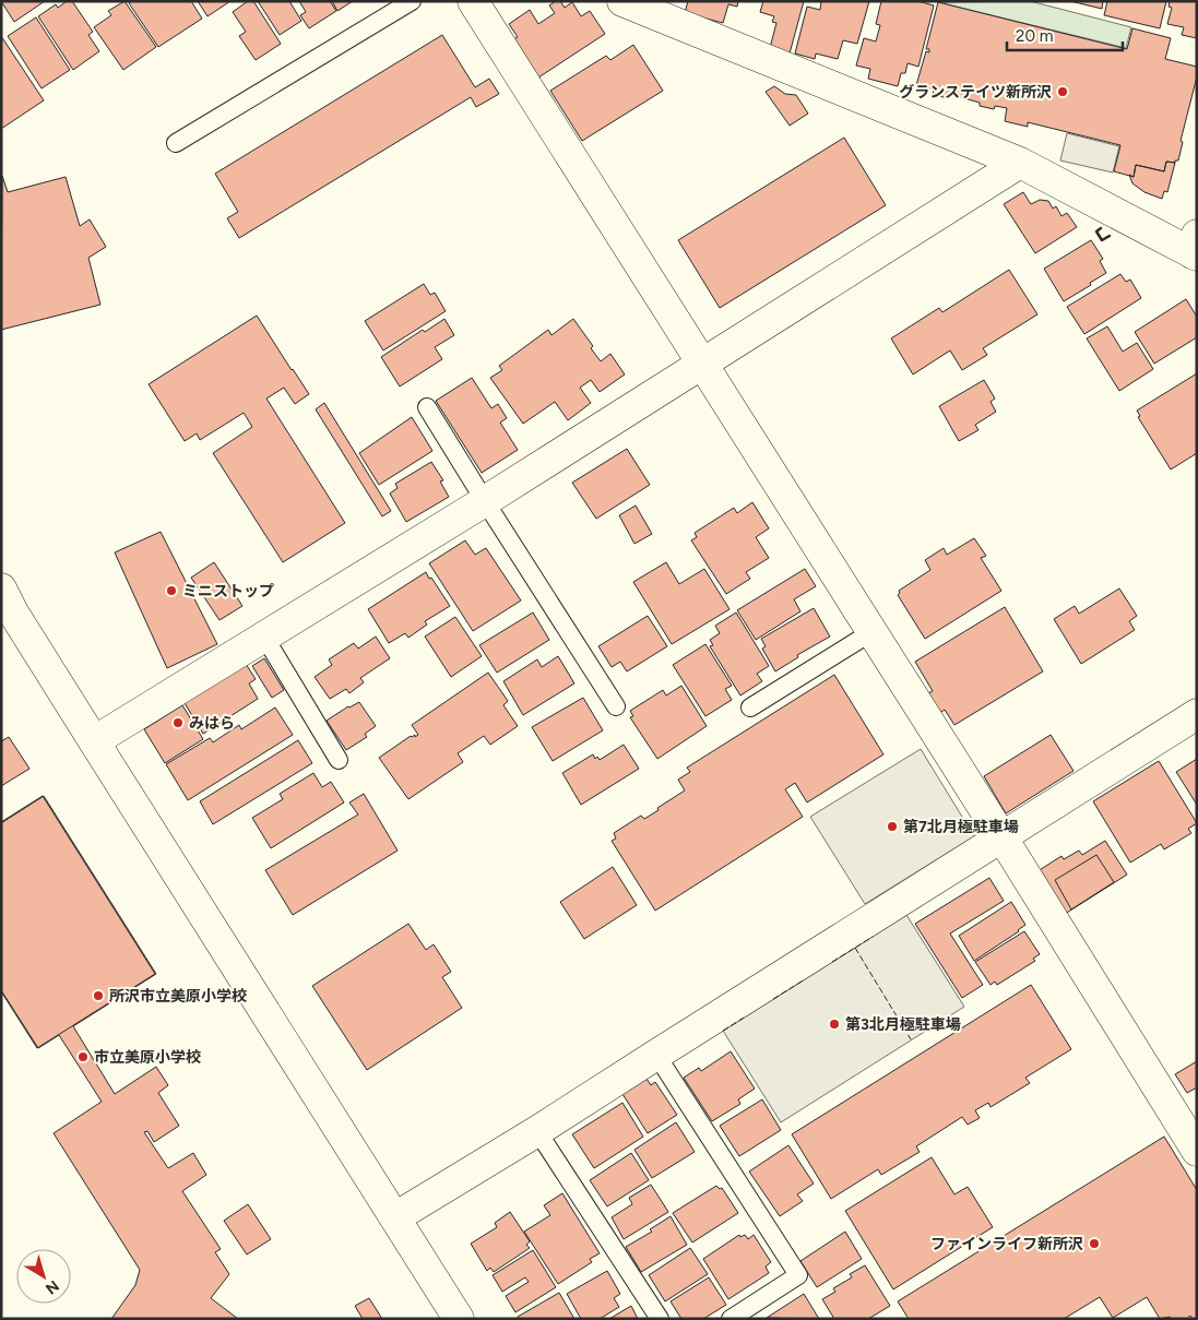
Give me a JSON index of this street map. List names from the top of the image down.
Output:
{
  "places": [
    "グランステイツ新所沢",
    "ミニストップ",
    "みはら",
    "第7北月極駐車場",
    "所沢市立美原小学校",
    "第3北月極駐車場",
    "市立美原小学校",
    "ファインライフ新所沢"
  ],
  "scale_bar": "20 m",
  "north": "bottom right"
}
